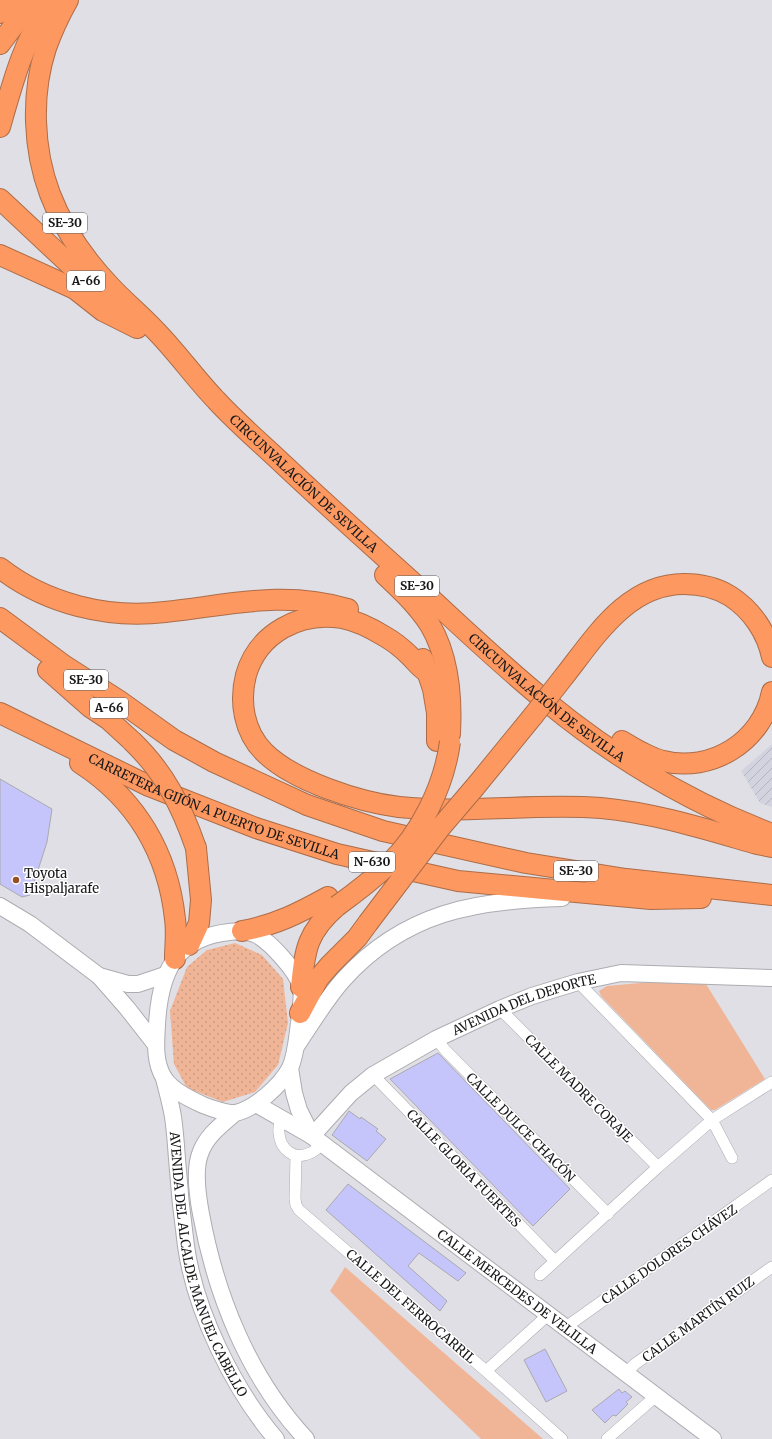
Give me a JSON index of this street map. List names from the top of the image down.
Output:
{
  "streets": {
    "highway": [
      "SE-30",
      "A-66",
      "CIRCUNVALACIÓN DE SEVILLA",
      "CARRETERA GIJÓN A PUERTO DE SEVILLA",
      "N-630"
    ],
    "main road": ["AVENIDA DEL DEPORTE", "AVENIDA DEL ALCALDE MANUEL CABELLO", "CALLE MERCEDES DE VELILLA"],
    "street": [
      "CALLE MADRE CORAJE",
      "CALLE DULCE CHACÓN",
      "CALLE GLORIA FUERTES",
      "CALLE DOLORES CHÁVEZ",
      "CALLE DEL FERROCARRIL",
      "CALLE MARTÍN RUIZ"
    ]
  },
  "crossings": [
    ["SE-30", "A-66"],
    ["SE-30", "CARRETERA GIJÓN A PUERTO DE SEVILLA"],
    ["A-66", "CIRCUNVALACIÓN DE SEVILLA"],
    ["AVENIDA DEL DEPORTE", "CALLE MADRE CORAJE"],
    ["AVENIDA DEL DEPORTE", "CALLE DULCE CHACÓN"],
    ["AVENIDA DEL DEPORTE", "CALLE GLORIA FUERTES"],
    ["AVENIDA DEL DEPORTE", "CALLE MERCEDES DE VELILLA"],
    ["CALLE DOLORES CHÁVEZ", "CALLE MERCEDES DE VELILLA"],
    ["AVENIDA DEL ALCALDE MANUEL CABELLO", "CALLE MERCEDES DE VELILLA"],
    ["CALLE MERCEDES DE VELILLA", "CALLE MARTÍN RUIZ"]
  ],
  "places": ["Toyota Hispaljarafe"]
}
